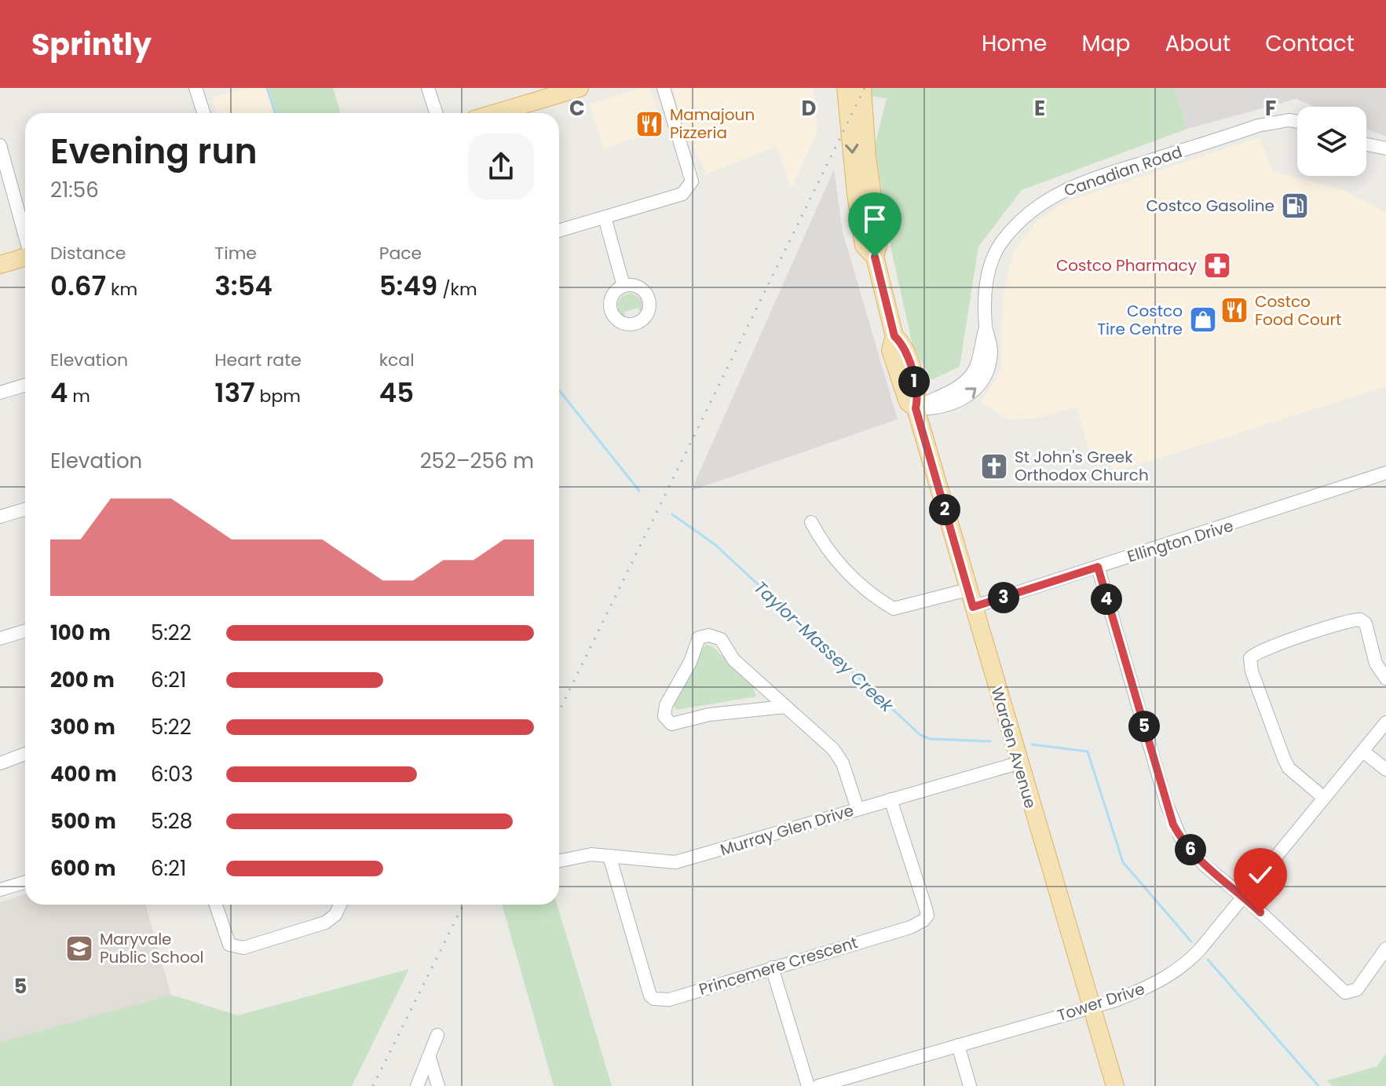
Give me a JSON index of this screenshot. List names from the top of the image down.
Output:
{
  "streets": {
    "main road": ["Warden Avenue"],
    "street": [
      "Canadian Road",
      "Ellington Drive",
      "Murray Glen Drive",
      "Princemere Crescent",
      "Tower Drive"
    ]
  },
  "crossings": [
    ["Canadian Road", "Warden Avenue"],
    ["Ellington Drive", "Warden Avenue"],
    ["Warden Avenue", "Murray Glen Drive"],
    ["Warden Avenue", "Tower Drive"],
    ["Murray Glen Drive", "Princemere Crescent"]
  ],
  "water": ["Taylor-Massey Creek"],
  "places": {
    "restaurant": ["Mamajoun Pizzeria", "Costco Food Court"],
    "fuel station": ["Costco Gasoline"],
    "pharmacy": ["Costco Pharmacy"],
    "shop": ["Costco Tire Centre"],
    "church": ["St John's Greek Orthodox Church"],
    "school or university": ["Maryvale Public School"]
  },
  "page": {
    "header": "Sprintly",
    "nav": [
      "Home",
      "Map",
      "About",
      "Contact"
    ],
    "heading": ["Evening run", "21:56"],
    "stats": [
      ["Distance", "0.67 km"],
      ["Time", "3:54"],
      ["Pace", "5:49 /km"],
      ["Elevation", "4 m"],
      ["Heart rate", "137 bpm"],
      ["kcal", "45"]
    ],
    "pins": [
      "1",
      "2",
      "3",
      "4",
      "5",
      "6"
    ],
    "chart": ["Elevation", "252–256 m"],
    "list": [
      {
        "name": "100 m",
        "note": "5:22"
      },
      {
        "name": "200 m",
        "note": "6:21"
      },
      {
        "name": "300 m",
        "note": "5:22"
      },
      {
        "name": "400 m",
        "note": "6:03"
      },
      {
        "name": "500 m",
        "note": "5:28"
      },
      {
        "name": "600 m",
        "note": "6:21"
      }
    ]
  },
  "grid": {
    "columns": [
      "C",
      "D",
      "E",
      "F"
    ],
    "rows": ["5"]
  }
}
